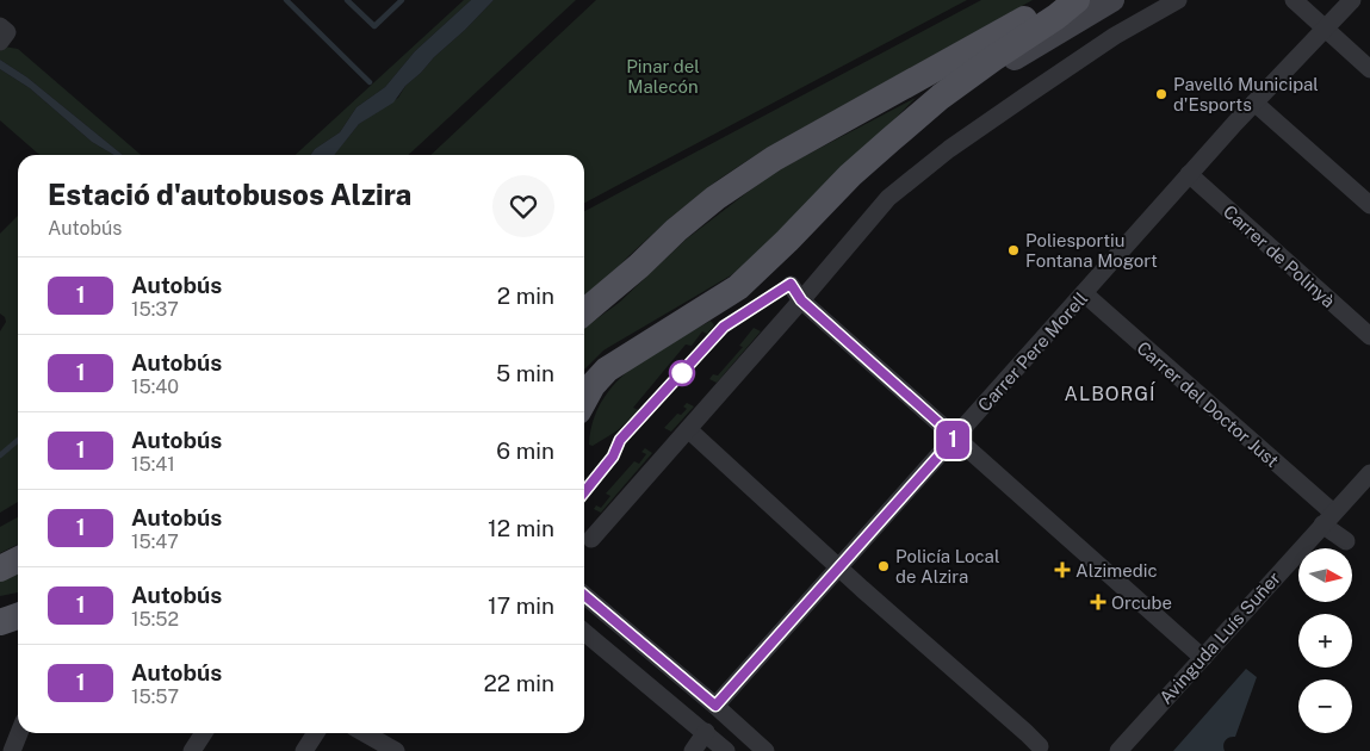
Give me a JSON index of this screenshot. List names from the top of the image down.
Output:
{
  "streets": {
    "street": [
      "Carrer de Polinyà",
      "Carrer Pere Morell",
      "Carrer del Doctor Just",
      "Avinguda Luís Suñer"
    ]
  },
  "crossings": [
    ["Carrer de Polinyà", "Carrer Pere Morell"],
    ["Carrer Pere Morell", "Carrer del Doctor Just"],
    ["Carrer del Doctor Just", "Avinguda Luís Suñer"]
  ],
  "districts": ["ALBORGÍ"],
  "parks": ["Pinar del Malecón"],
  "places": {
    "other": ["Pavelló Municipal d'Esports", "Poliesportiu Fontana Mogort", "Policía Local de Alzira"],
    "health": ["Alzimedic", "Orcube"]
  },
  "lines": ["bus line 1"],
  "north": "right",
  "page": {
    "on_map": "1",
    "heading": ["Estació d'autobusos Alzira", "Autobús"],
    "list": [
      {
        "mark": "1",
        "name": "Autobús",
        "note": "15:37",
        "value": "2 min"
      },
      {
        "mark": "1",
        "name": "Autobús",
        "note": "15:40",
        "value": "5 min"
      },
      {
        "mark": "1",
        "name": "Autobús",
        "note": "15:41",
        "value": "6 min"
      },
      {
        "mark": "1",
        "name": "Autobús",
        "note": "15:47",
        "value": "12 min"
      },
      {
        "mark": "1",
        "name": "Autobús",
        "note": "15:52",
        "value": "17 min"
      },
      {
        "mark": "1",
        "name": "Autobús",
        "note": "15:57",
        "value": "22 min"
      }
    ],
    "map_buttons": ["+", "−"]
  }
}
